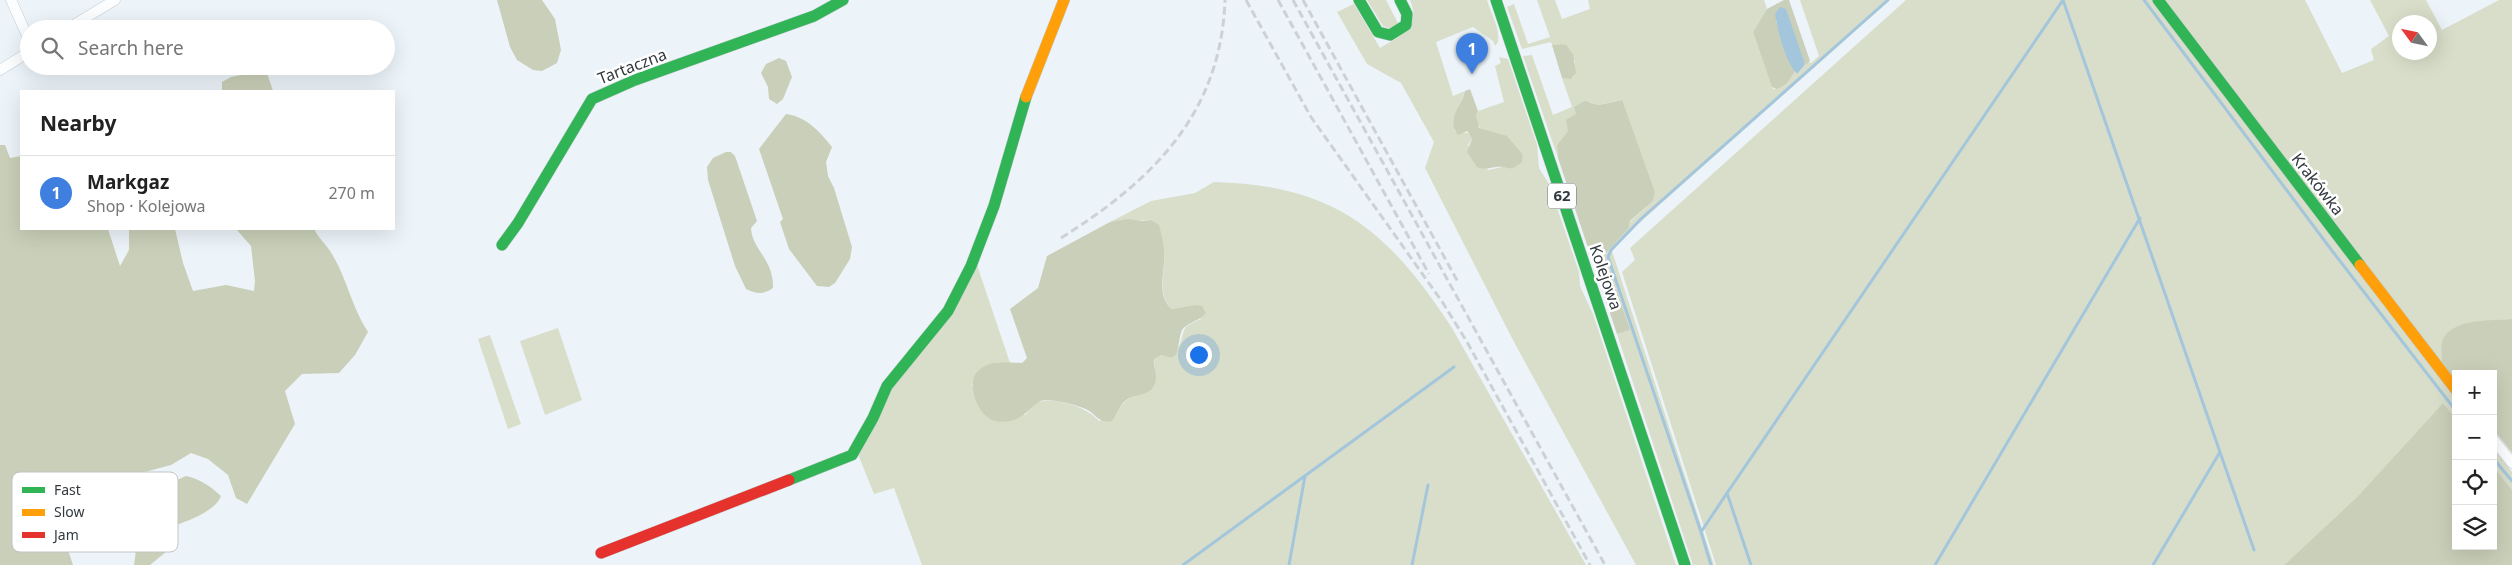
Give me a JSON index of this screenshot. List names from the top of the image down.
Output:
{
  "streets": {
    "street": [
      "Tartaczna",
      "Krakówka",
      "62",
      "Kolejowa"
    ]
  },
  "legend": ["Fast", "Slow", "Jam"],
  "north": "top left",
  "page": {
    "search": "Search here",
    "pins": "1",
    "heading": "Nearby",
    "list": [
      {
        "mark": "1",
        "name": "Markgaz",
        "note": "Shop · Kolejowa",
        "value": "270 m"
      }
    ],
    "map_buttons": ["+", "−"]
  }
}
